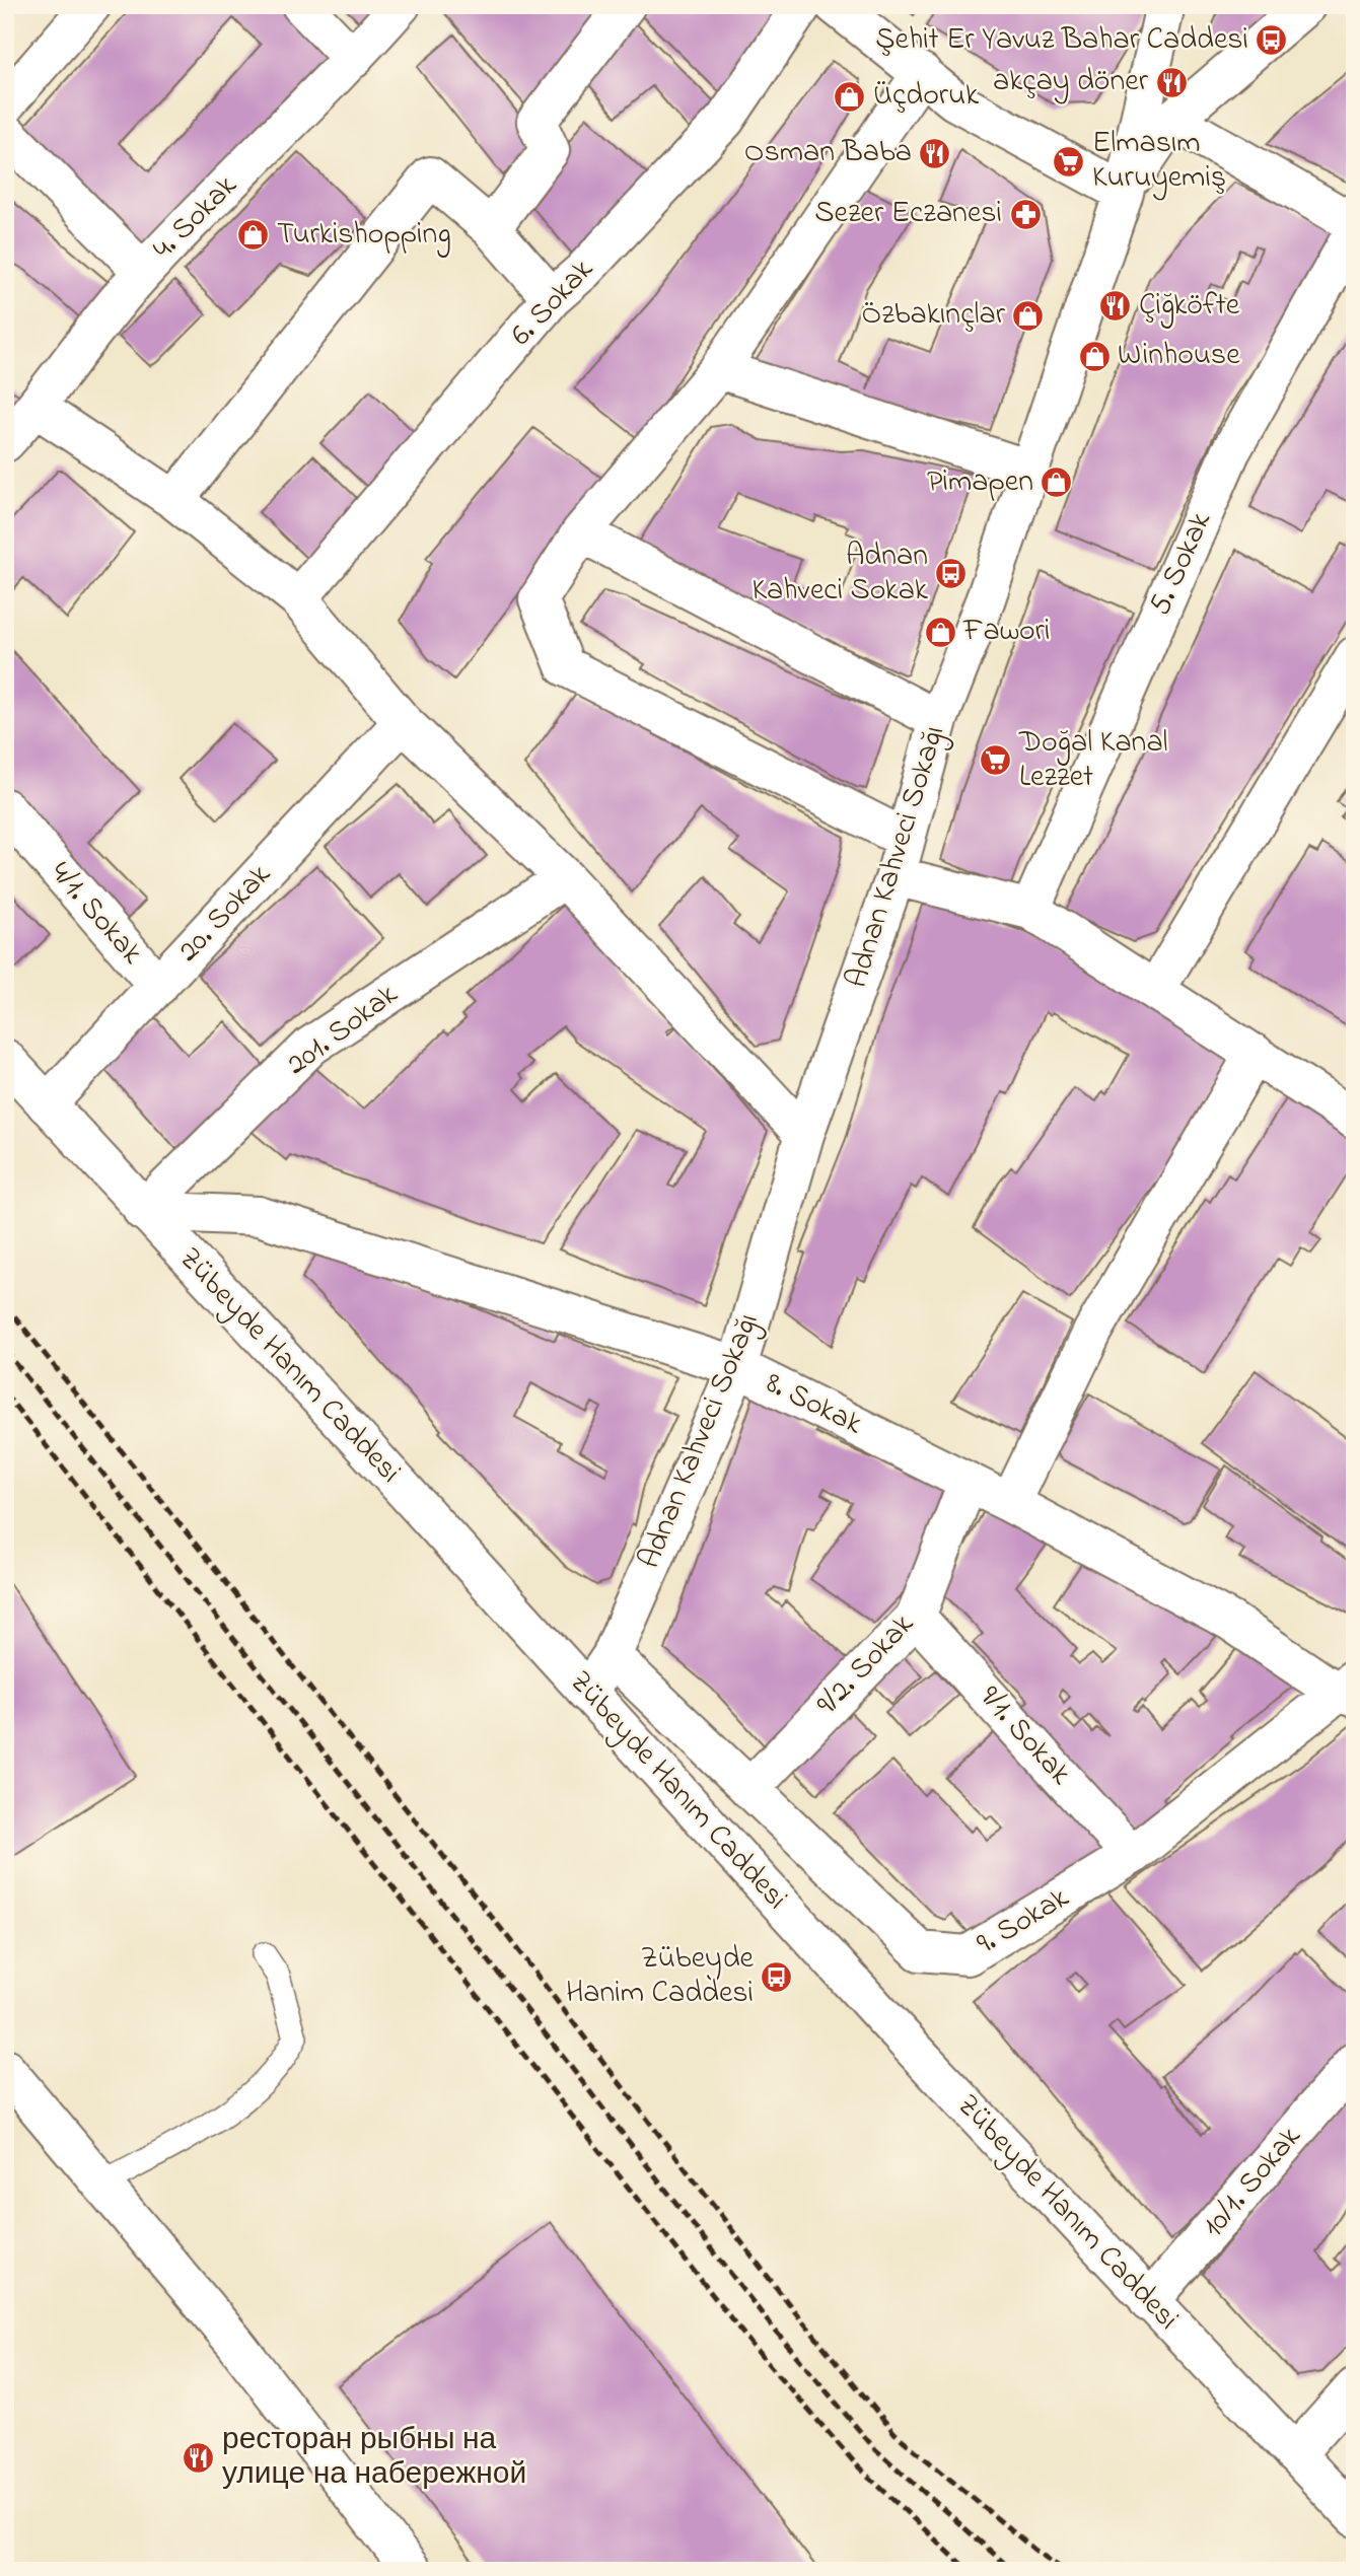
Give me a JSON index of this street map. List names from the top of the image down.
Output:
{
  "streets": {
    "street": [
      "4. Sokak",
      "6. Sokak",
      "5. Sokak",
      "Adnan Kahveci Sokağı",
      "4/1. Sokak",
      "20. Sokak",
      "201. Sokak",
      "Zübeyde Hanım Caddesi",
      "8. Sokak",
      "9/2. Sokak",
      "9/1. Sokak",
      "9. Sokak",
      "10/1. Sokak"
    ]
  },
  "crossings": [
    ["Adnan Kahveci Sokağı", "Zübeyde Hanım Caddesi"],
    ["Adnan Kahveci Sokağı", "8. Sokak"],
    ["Adnan Kahveci Sokağı", "9. Sokak"],
    ["4/1. Sokak", "20. Sokak"],
    ["20. Sokak", "Zübeyde Hanım Caddesi"],
    ["201. Sokak", "Zübeyde Hanım Caddesi"],
    ["201. Sokak", "8. Sokak"],
    ["Zübeyde Hanım Caddesi", "8. Sokak"],
    ["Zübeyde Hanım Caddesi", "10/1. Sokak"],
    ["8. Sokak", "9/2. Sokak"],
    ["8. Sokak", "9. Sokak"],
    ["9/2. Sokak", "9/1. Sokak"],
    ["9/2. Sokak", "9. Sokak"],
    ["9/1. Sokak", "9. Sokak"]
  ],
  "places": {
    "bus stop": ["Şehit Er Yavuz Bahar Caddesi", "Adnan Kahveci Sokak", "Zübeyde Hanim Caddesi"],
    "restaurant": [
      "akçay döner",
      "Osman Baba",
      "Çiğköfte",
      "ресторан рыбны на улице на набережной"
    ],
    "shop": [
      "Üçdoruk",
      "Turkishopping",
      "Özbakınçlar",
      "Winhouse",
      "Pimapen",
      "Fawori"
    ],
    "supermarket": ["Elmasım Kuruyemiş", "Doğal Kanal Lezzet"],
    "pharmacy": ["Sezer Eczanesi"]
  }
}
